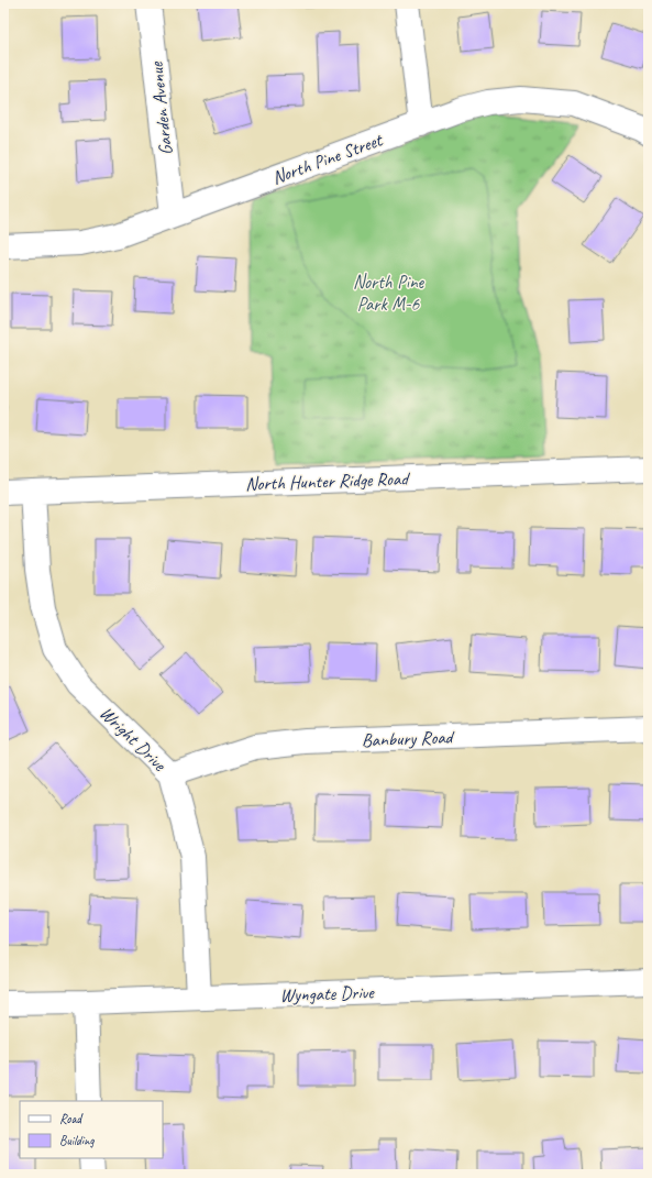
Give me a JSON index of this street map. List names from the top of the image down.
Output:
{
  "streets": {
    "street": [
      "Garden Avenue",
      "North Pine Street",
      "North Hunter Ridge Road",
      "Wright Drive",
      "Banbury Road",
      "Wyngate Drive"
    ]
  },
  "crossings": [
    ["Garden Avenue", "North Pine Street"],
    ["North Hunter Ridge Road", "Wright Drive"],
    ["Wright Drive", "Banbury Road"],
    ["Wright Drive", "Wyngate Drive"]
  ],
  "parks": ["North Pine Park M-6"],
  "legend": ["Road", "Building"]
}
